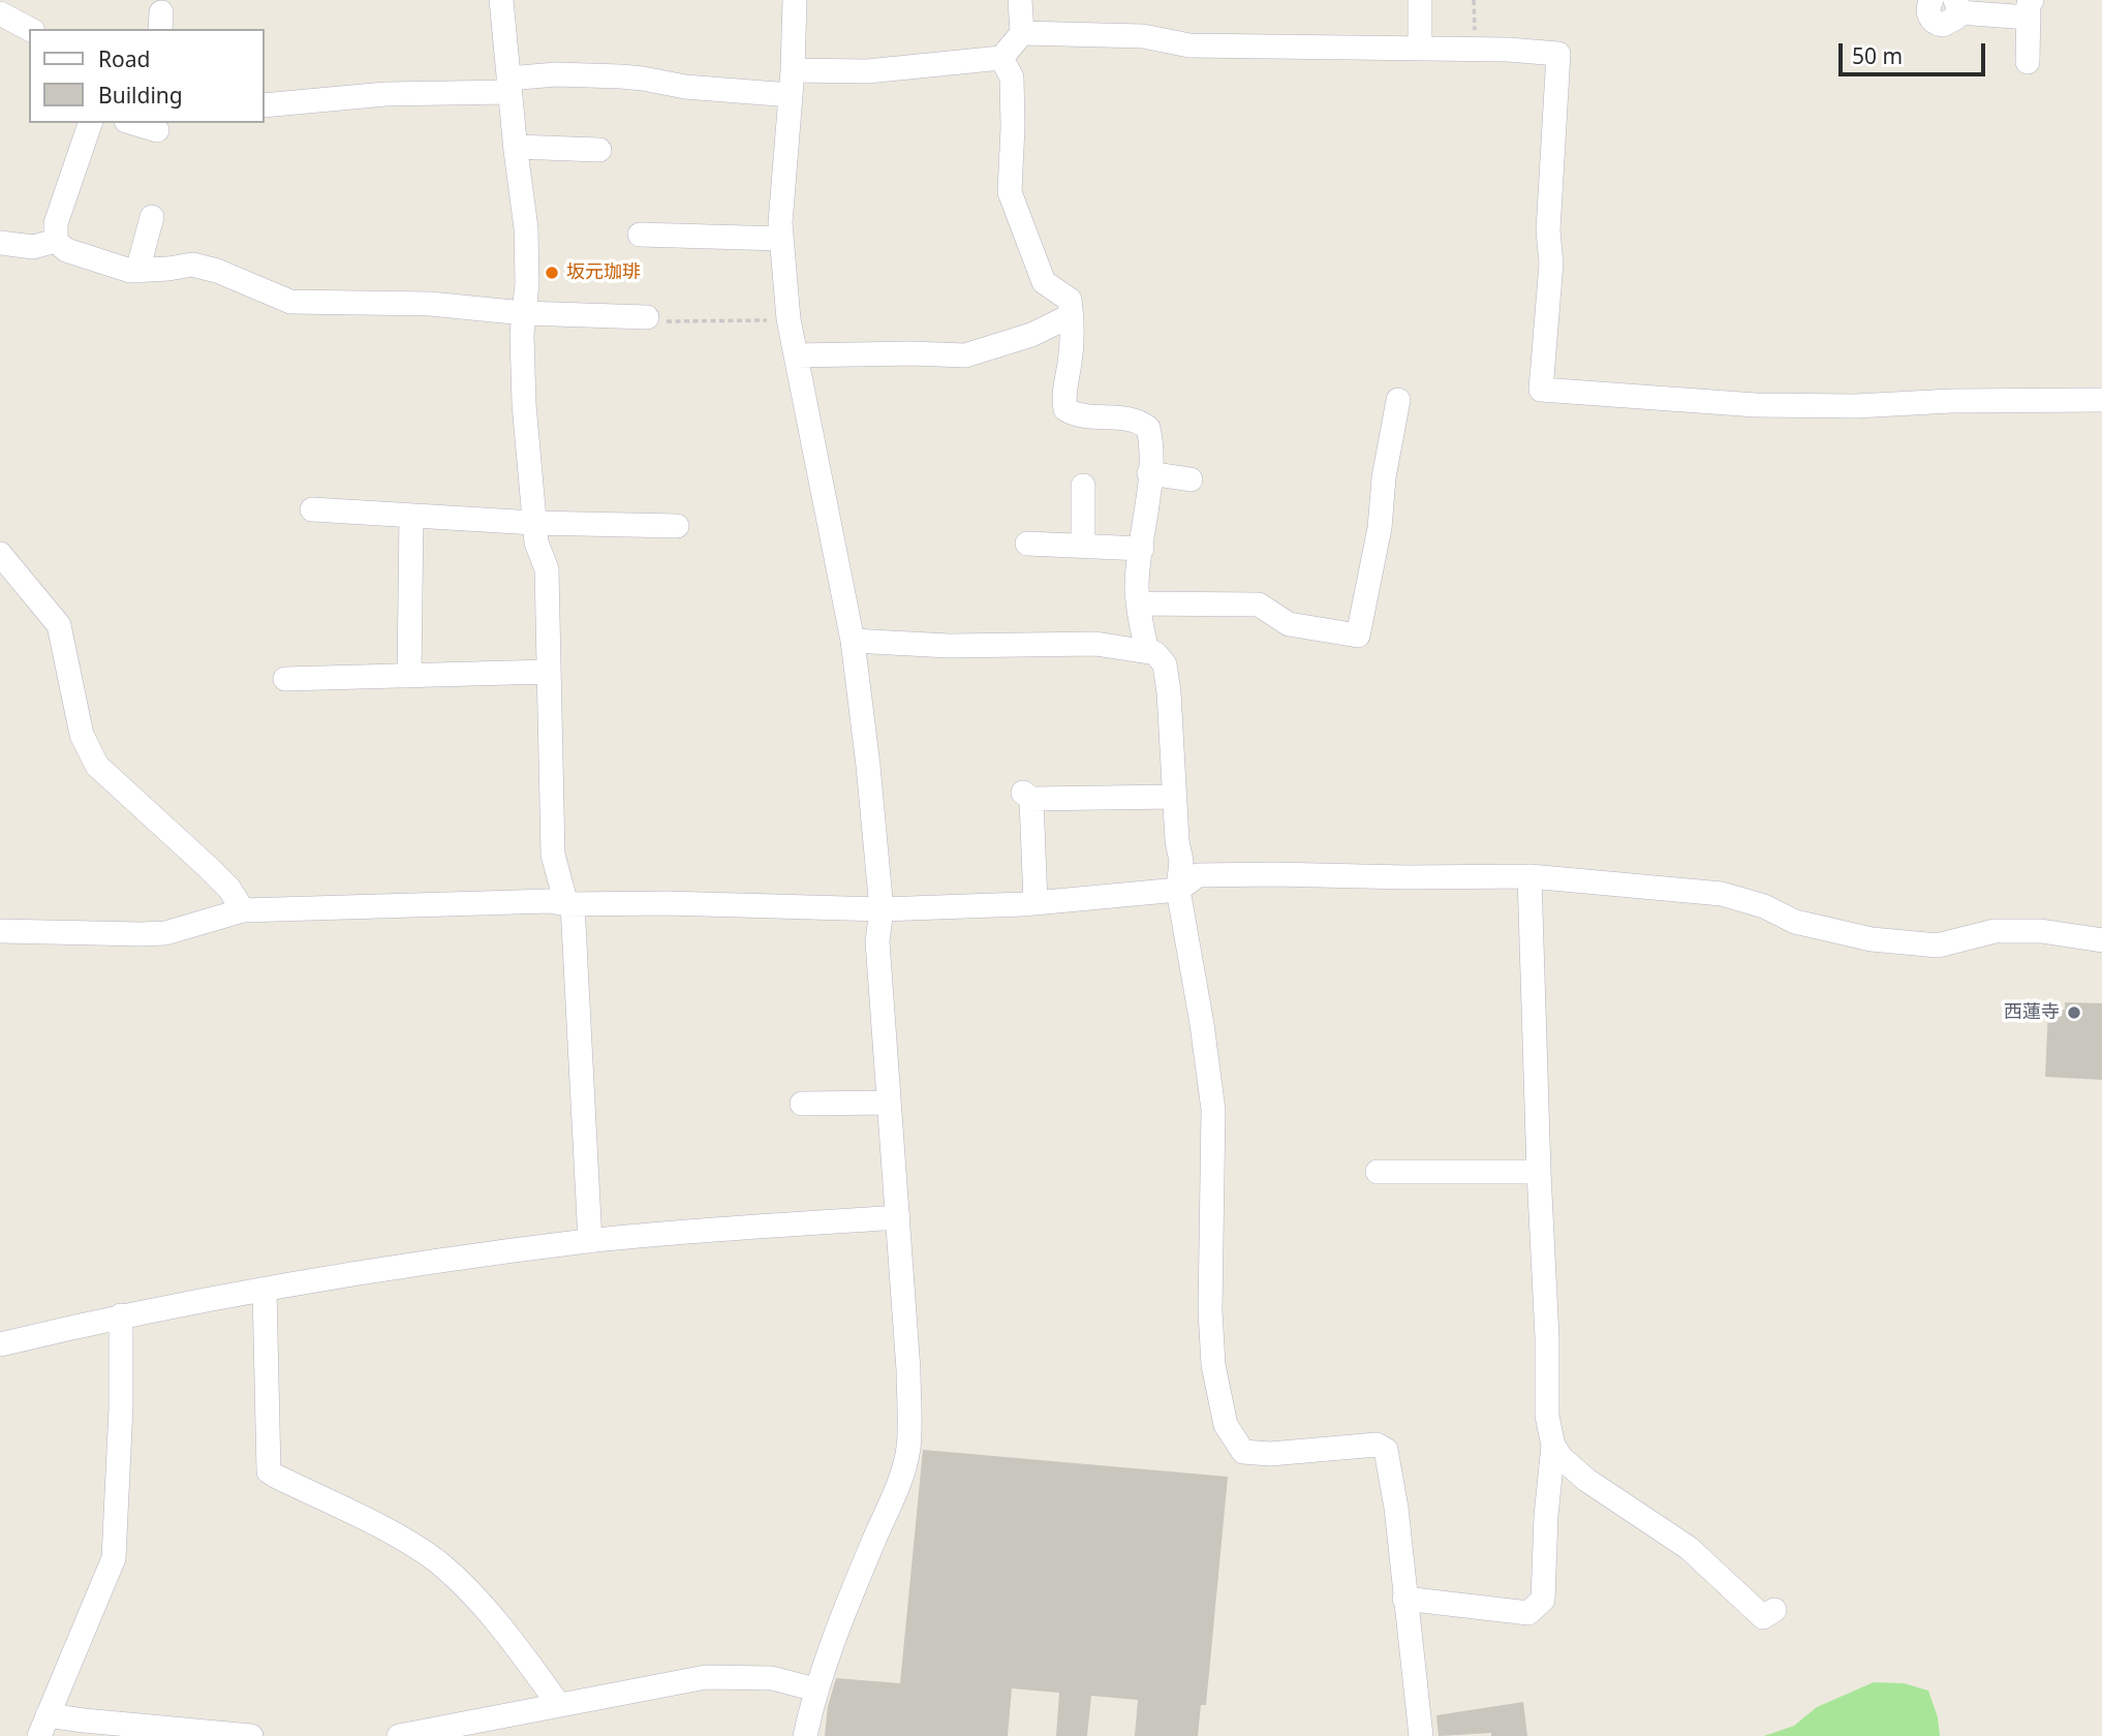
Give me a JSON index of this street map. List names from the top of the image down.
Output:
{
  "places": ["坂元珈琲", "西蓮寺"],
  "legend": ["Road", "Building"],
  "scale_bar": "50 m"
}
